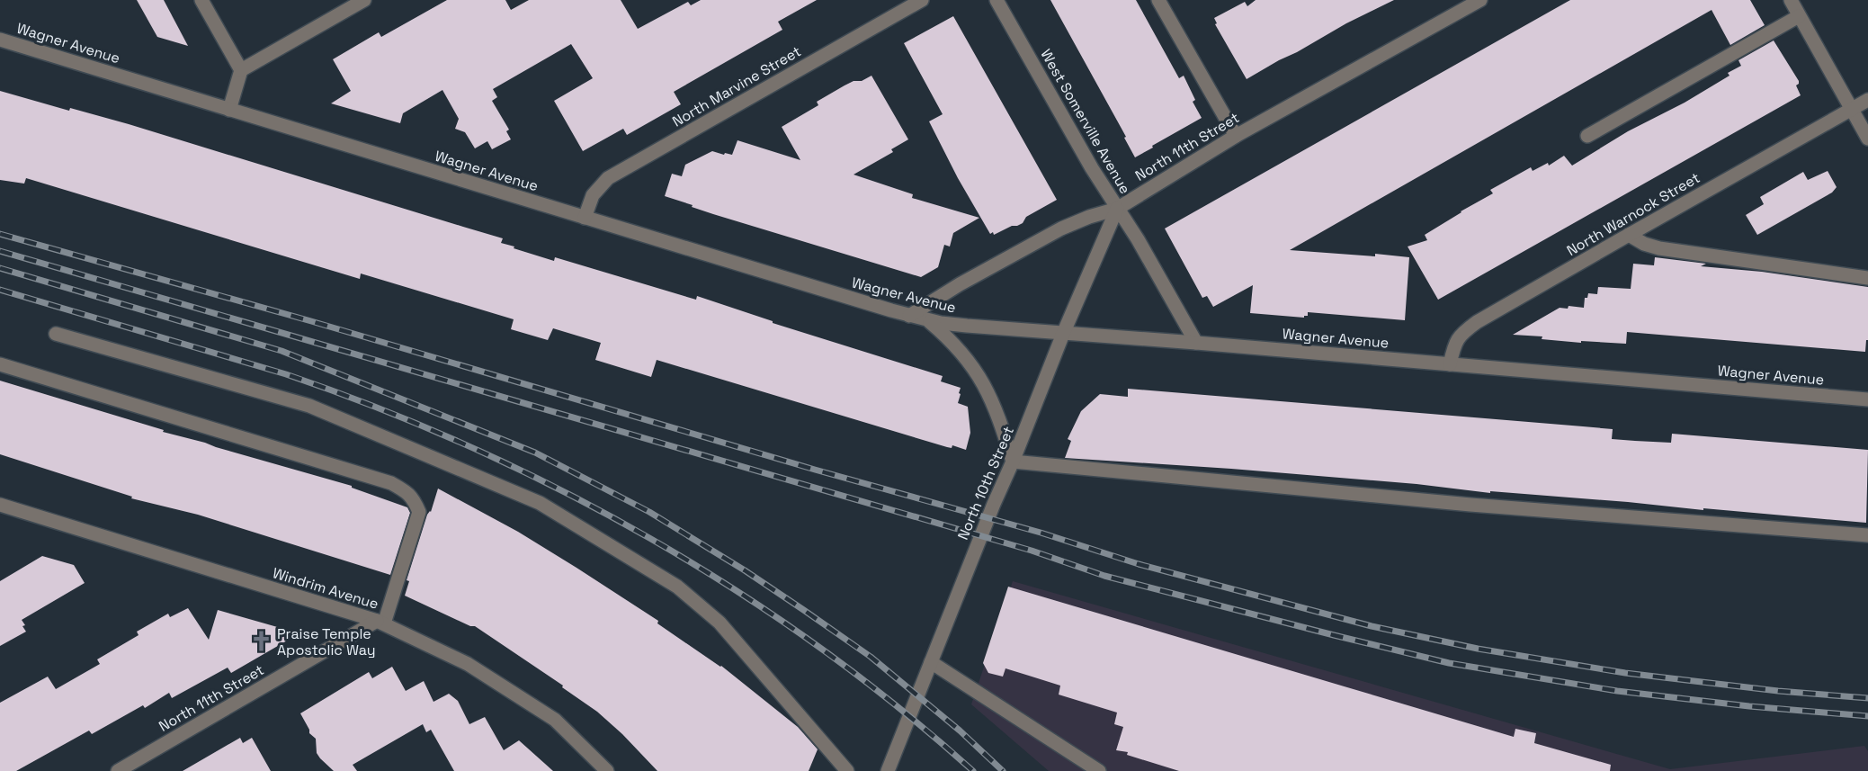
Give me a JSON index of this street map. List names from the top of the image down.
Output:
{
  "streets": {
    "street": [
      "Wagner Avenue",
      "North Marvine Street",
      "West Somerville Avenue",
      "North 11th Street",
      "North Warnock Street",
      "North 10th Street",
      "Windrim Avenue"
    ]
  },
  "crossings": [
    ["Wagner Avenue", "North Marvine Street"],
    ["Wagner Avenue", "West Somerville Avenue"],
    ["Wagner Avenue", "North 11th Street"],
    ["Wagner Avenue", "North Warnock Street"],
    ["Wagner Avenue", "North 10th Street"],
    ["West Somerville Avenue", "North 11th Street"],
    ["West Somerville Avenue", "North 10th Street"],
    ["North 11th Street", "North 10th Street"],
    ["North 11th Street", "Windrim Avenue"]
  ],
  "places": {
    "church": ["Praise Temple Apostolic Way"]
  }
}
